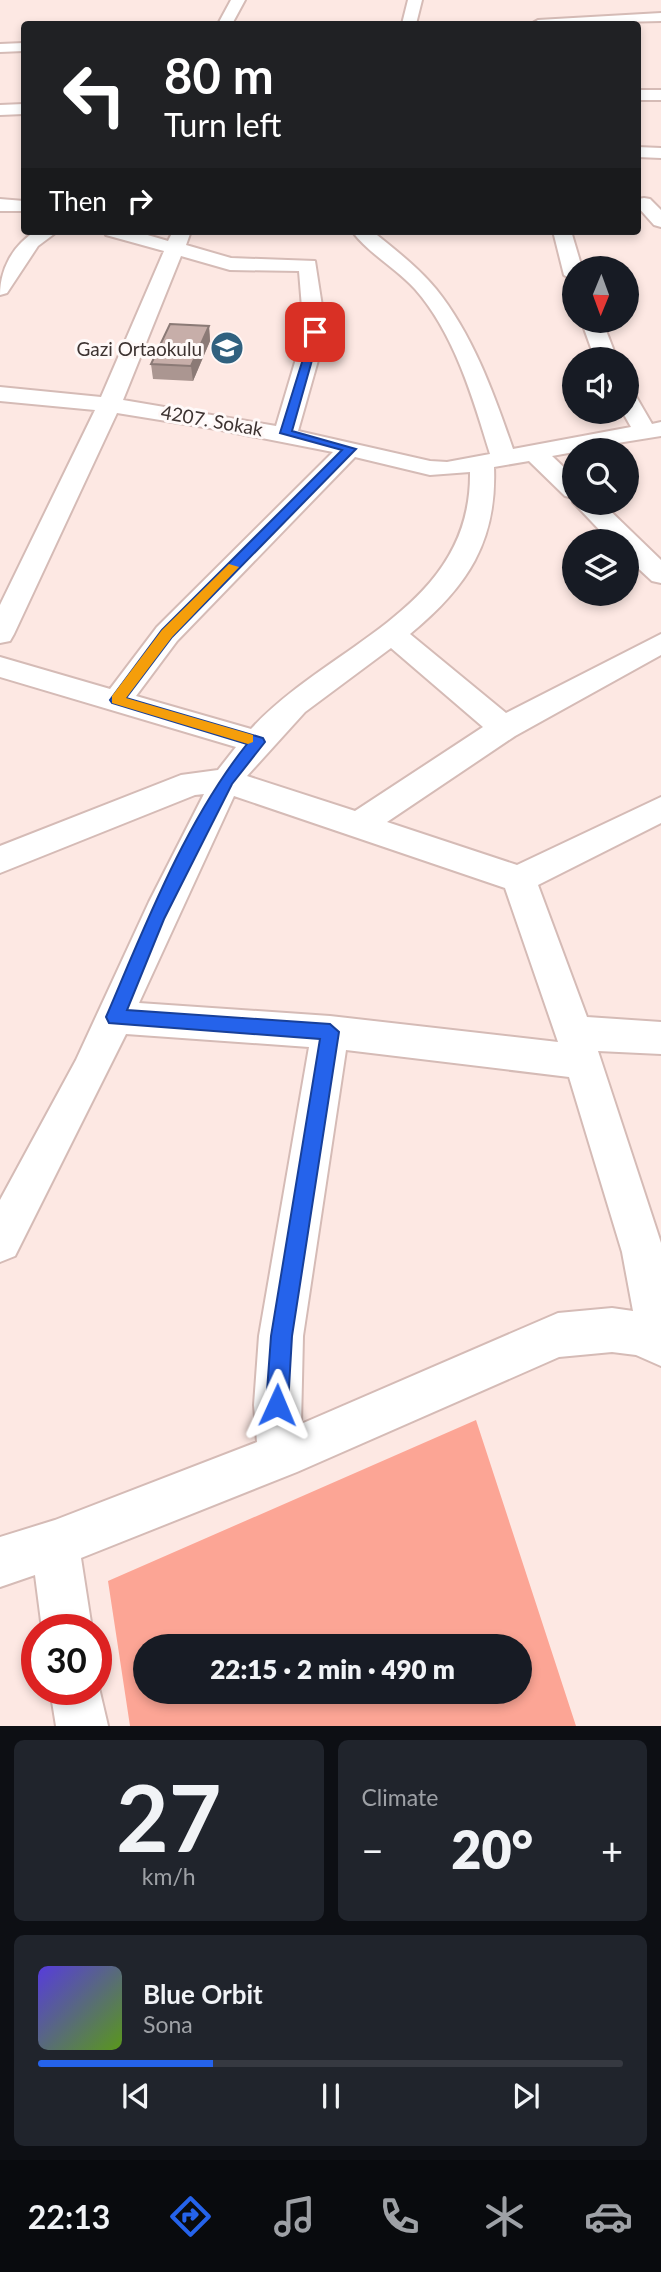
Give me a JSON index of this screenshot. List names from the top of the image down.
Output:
{
  "streets": {
    "street": ["4207. Sokak"]
  },
  "places": {
    "school or university": ["Gazi Ortaokulu"]
  },
  "north": "bottom",
  "page": {
    "turn": ["80 m", "Turn left"],
    "then": "Then",
    "limit": "30",
    "trip": "22:15 · 2 min · 490 m",
    "tile": [
      ["27", "km/h"],
      "Climate"
    ],
    "heat": ["−", "20°", "+"],
    "song": ["Blue Orbit", "Sona"],
    "tabs": "22:13"
  }
}
